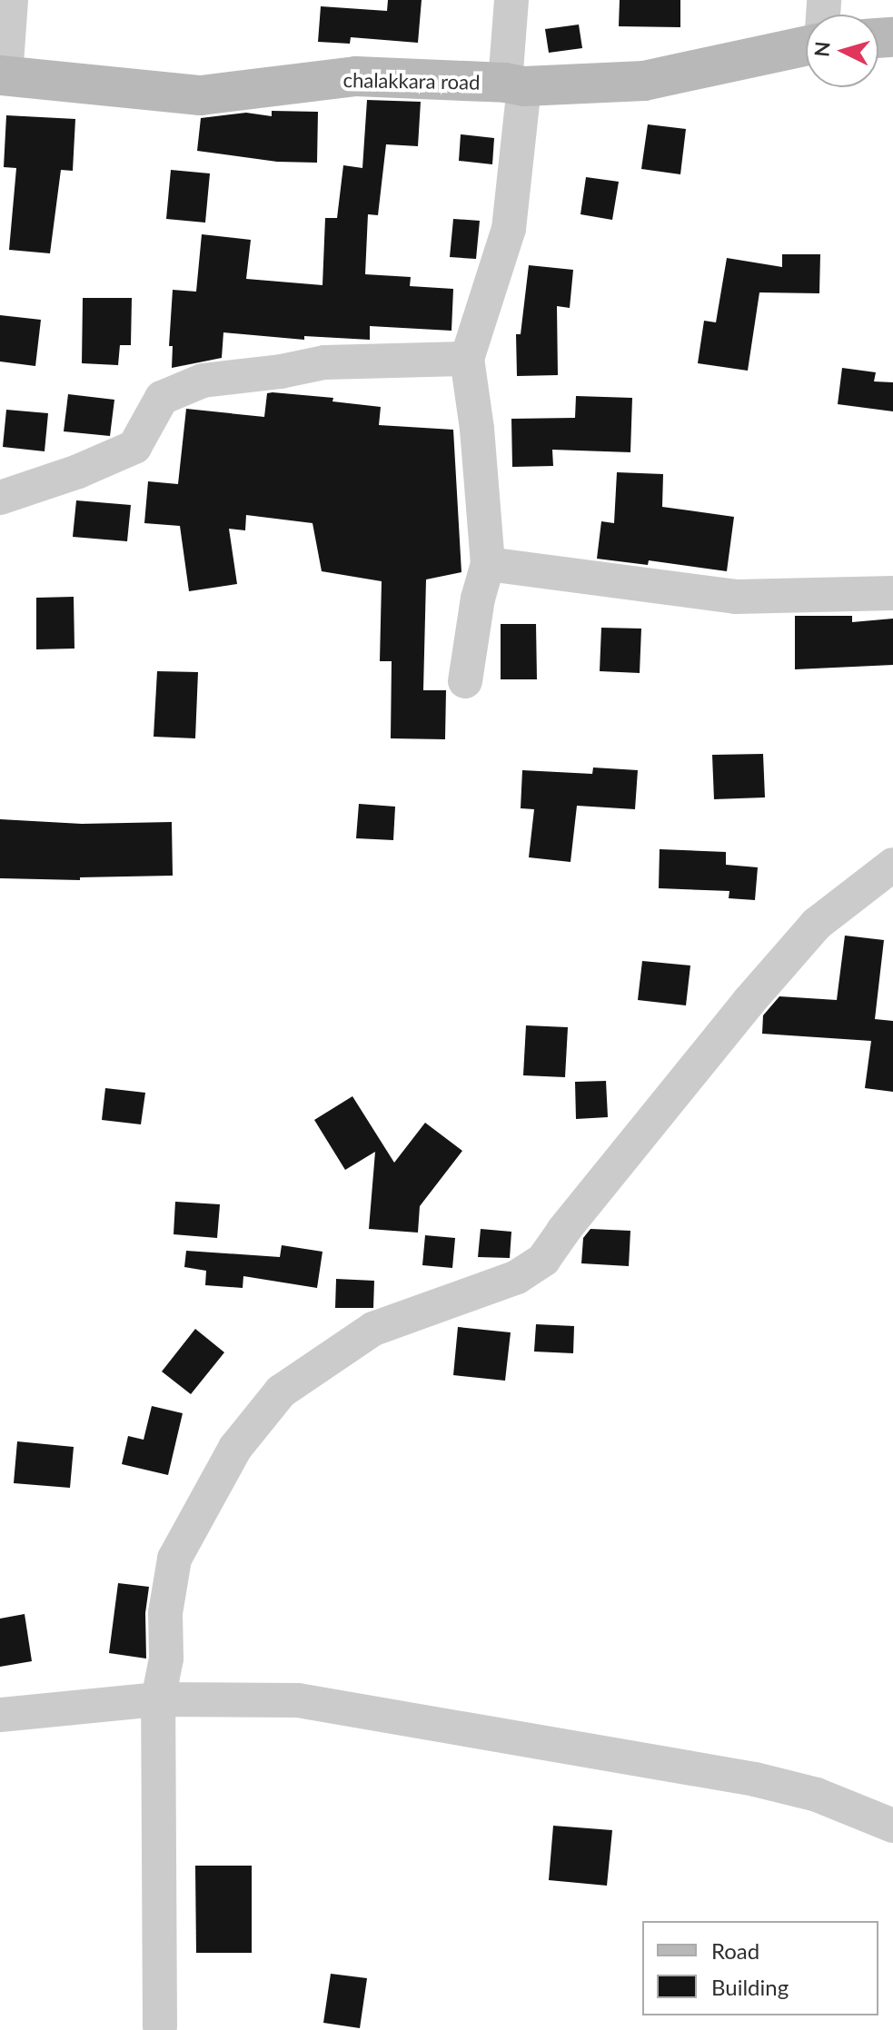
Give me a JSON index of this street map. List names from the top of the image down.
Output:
{
  "streets": {
    "main road": ["chalakkara road"]
  },
  "legend": ["Road", "Building"],
  "north": "left"
}
